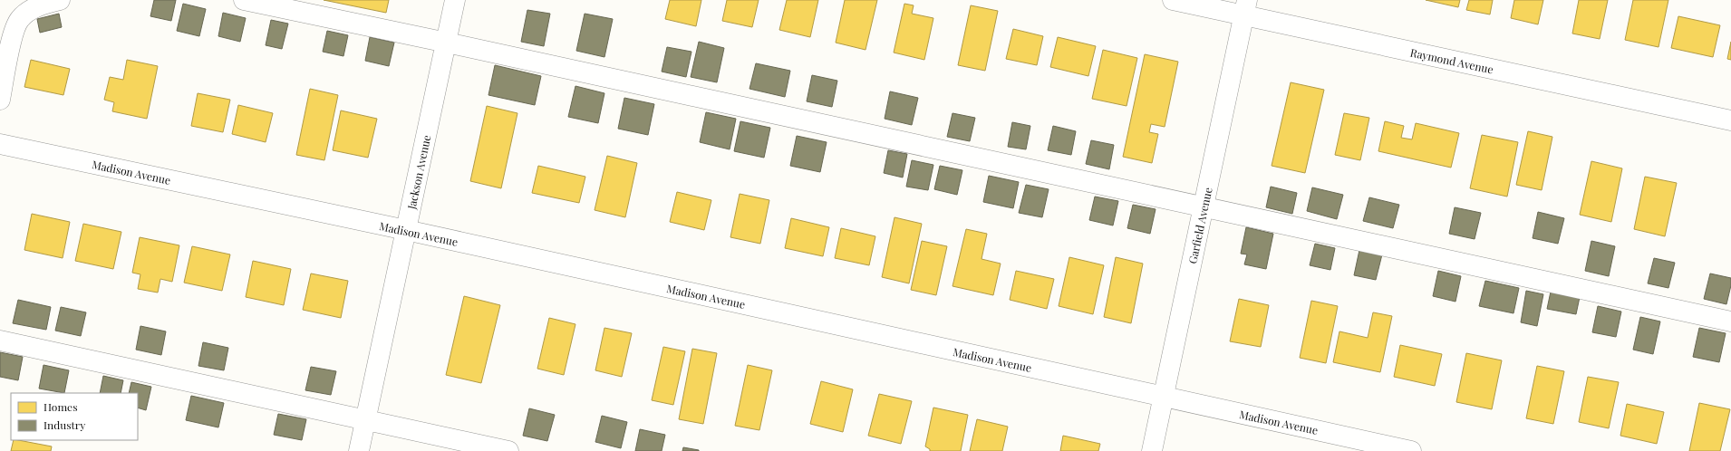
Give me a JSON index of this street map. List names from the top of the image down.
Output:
{
  "streets": {
    "street": [
      "Raymond Avenue",
      "Madison Avenue",
      "Jackson Avenue",
      "Garfield Avenue"
    ]
  },
  "crossings": [
    ["Raymond Avenue", "Garfield Avenue"],
    ["Madison Avenue", "Jackson Avenue"],
    ["Madison Avenue", "Garfield Avenue"]
  ],
  "legend": ["Homes", "Industry"]
}
